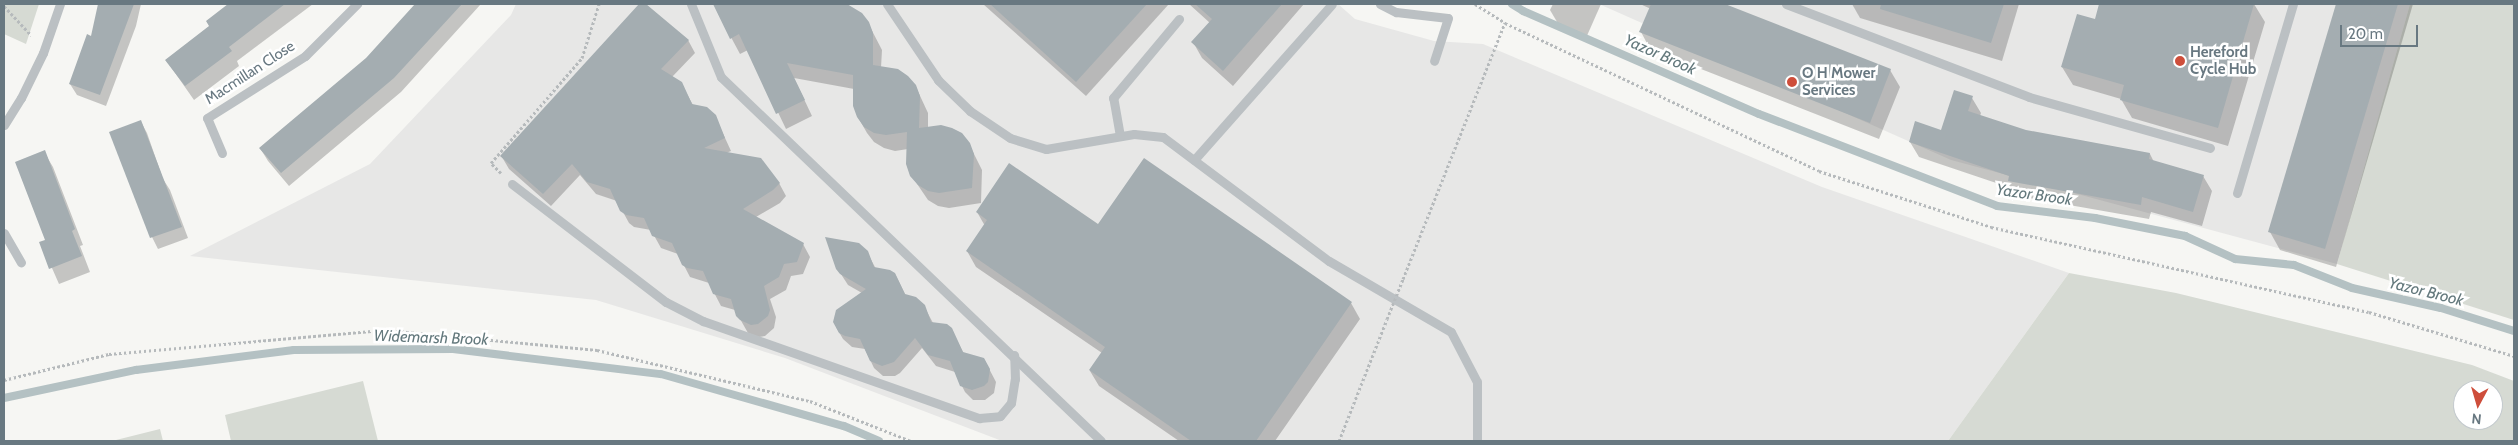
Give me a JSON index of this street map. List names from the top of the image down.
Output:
{
  "streets": {
    "street": ["Macmillan Close"]
  },
  "water": ["Yazor Brook", "Widemarsh Brook"],
  "places": ["Hereford Cycle Hub", "O H Mower Services"],
  "scale_bar": "20 m",
  "north": "bottom"
}
